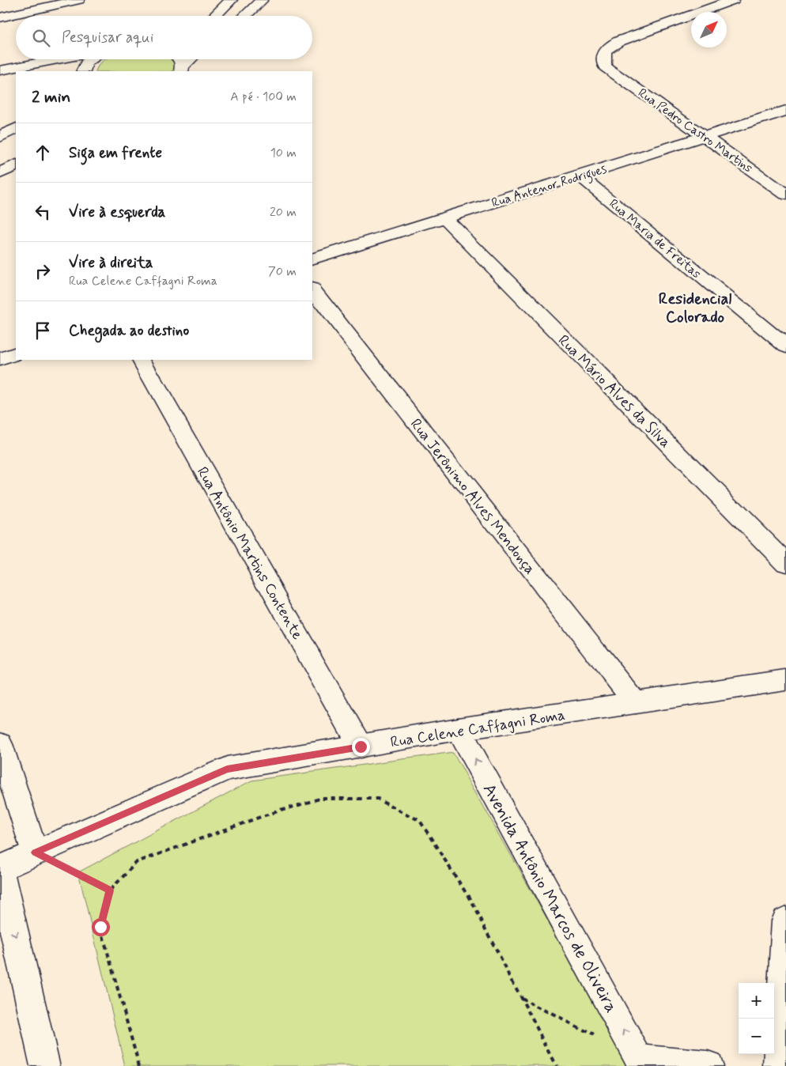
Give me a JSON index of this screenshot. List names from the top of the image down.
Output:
{
  "streets": {
    "street": [
      "Rua Pedro Castro Martins",
      "Rua Antenor Rodrigues",
      "Rua Maria de Freitas",
      "Rua Mário Alves da Silva",
      "Rua Jerônimo Alves Mendonça",
      "Rua Antônio Martins Contente",
      "Rua Celene Caffagni Roma",
      "Avenida Antônio Marcos de Oliveira"
    ]
  },
  "crossings": [
    ["Rua Pedro Castro Martins", "Rua Antenor Rodrigues"],
    ["Rua Antenor Rodrigues", "Rua Maria de Freitas"],
    ["Rua Antenor Rodrigues", "Rua Mário Alves da Silva"],
    ["Rua Jerônimo Alves Mendonça", "Rua Celene Caffagni Roma"],
    ["Rua Antônio Martins Contente", "Rua Celene Caffagni Roma"],
    ["Rua Celene Caffagni Roma", "Avenida Antônio Marcos de Oliveira"]
  ],
  "one_way": ["Avenida Antônio Marcos de Oliveira"],
  "districts": ["Residencial Colorado"],
  "north": "top right",
  "page": {
    "search": "Pesquisar aqui",
    "heading": ["2 min", "A pé · 100 m"],
    "list": [
      ["Siga em frente", "10 m"],
      ["Vire à esquerda", "20 m"],
      ["Vire à direita", "Rua Celene Caffagni Roma", "70 m"],
      "Chegada ao destino"
    ],
    "map_buttons": ["+", "−"]
  }
}
